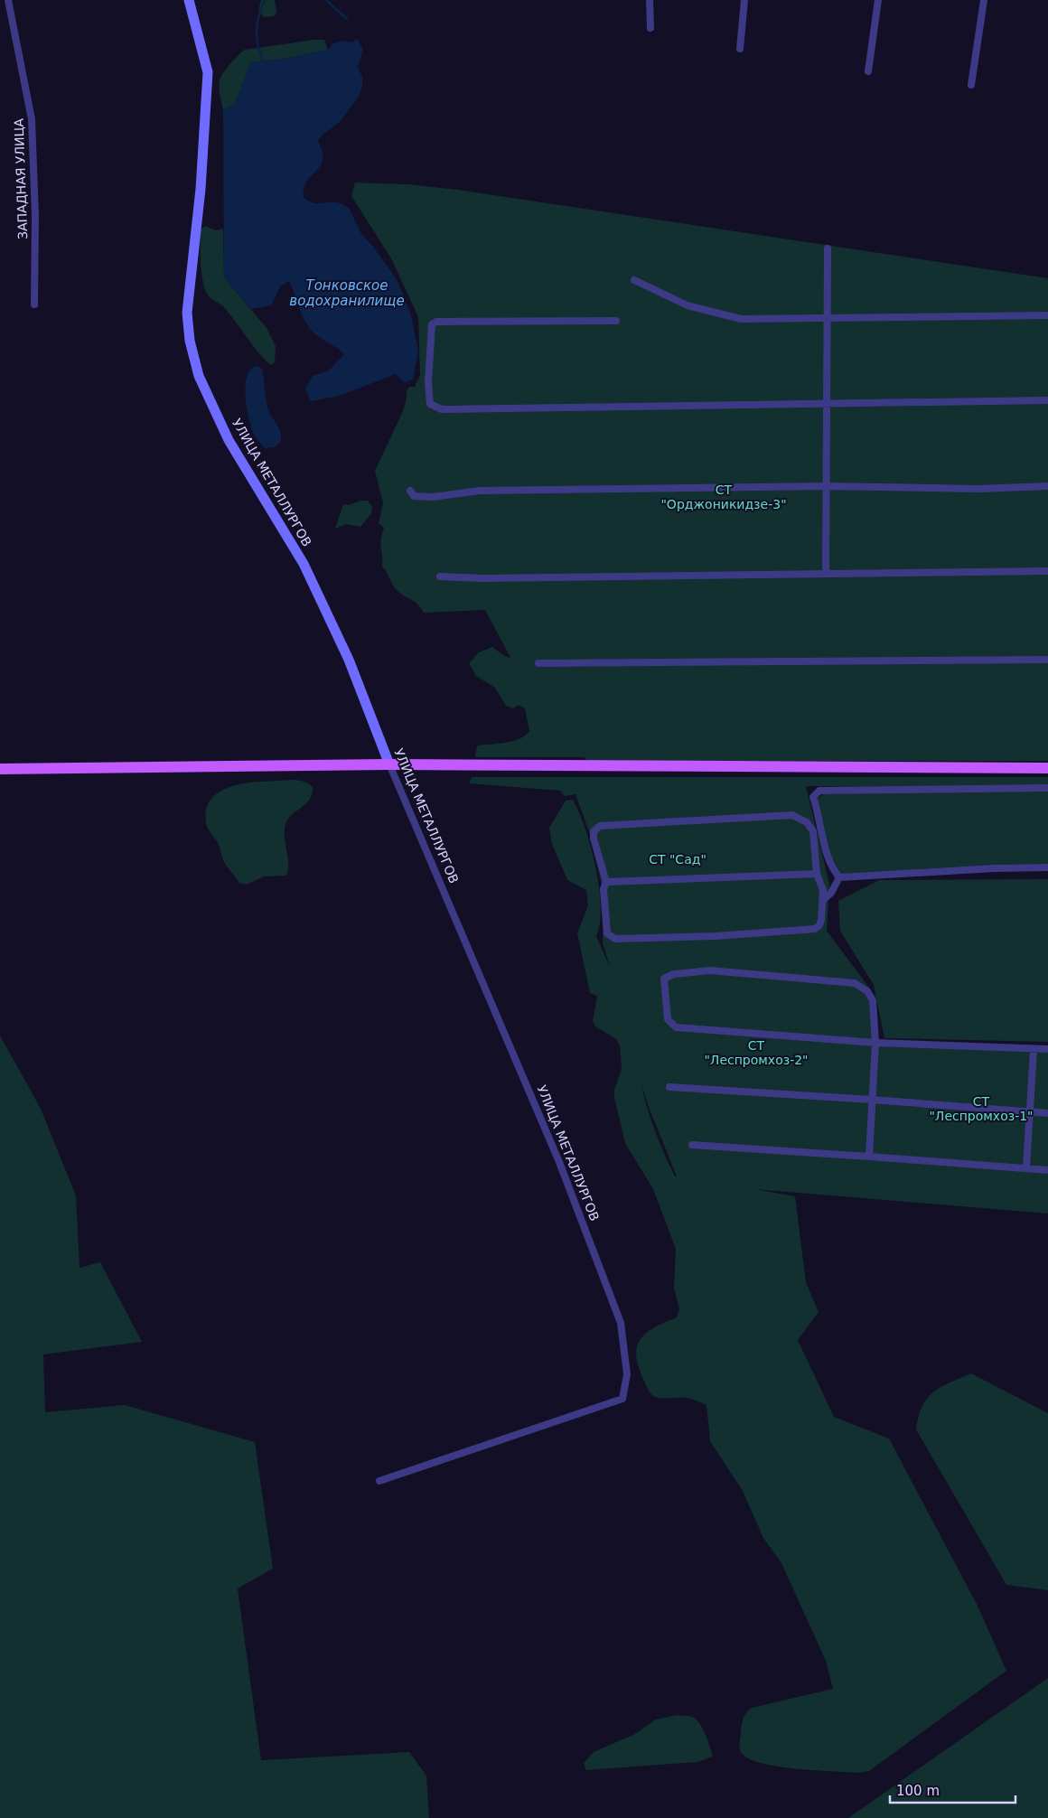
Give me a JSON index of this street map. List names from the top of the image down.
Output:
{
  "streets": {
    "street": ["ЗАПАДНАЯ УЛИЦА", "УЛИЦА МЕТАЛЛУРГОВ"]
  },
  "water": ["Тонковское водохранилище"],
  "parks": [
    "СТ \"Орджоникидзе-3\"",
    "СТ \"Сад\"",
    "СТ \"Леспромхоз-2\"",
    "СТ \"Леспромхоз-1\""
  ],
  "scale_bar": "100 m"
}
